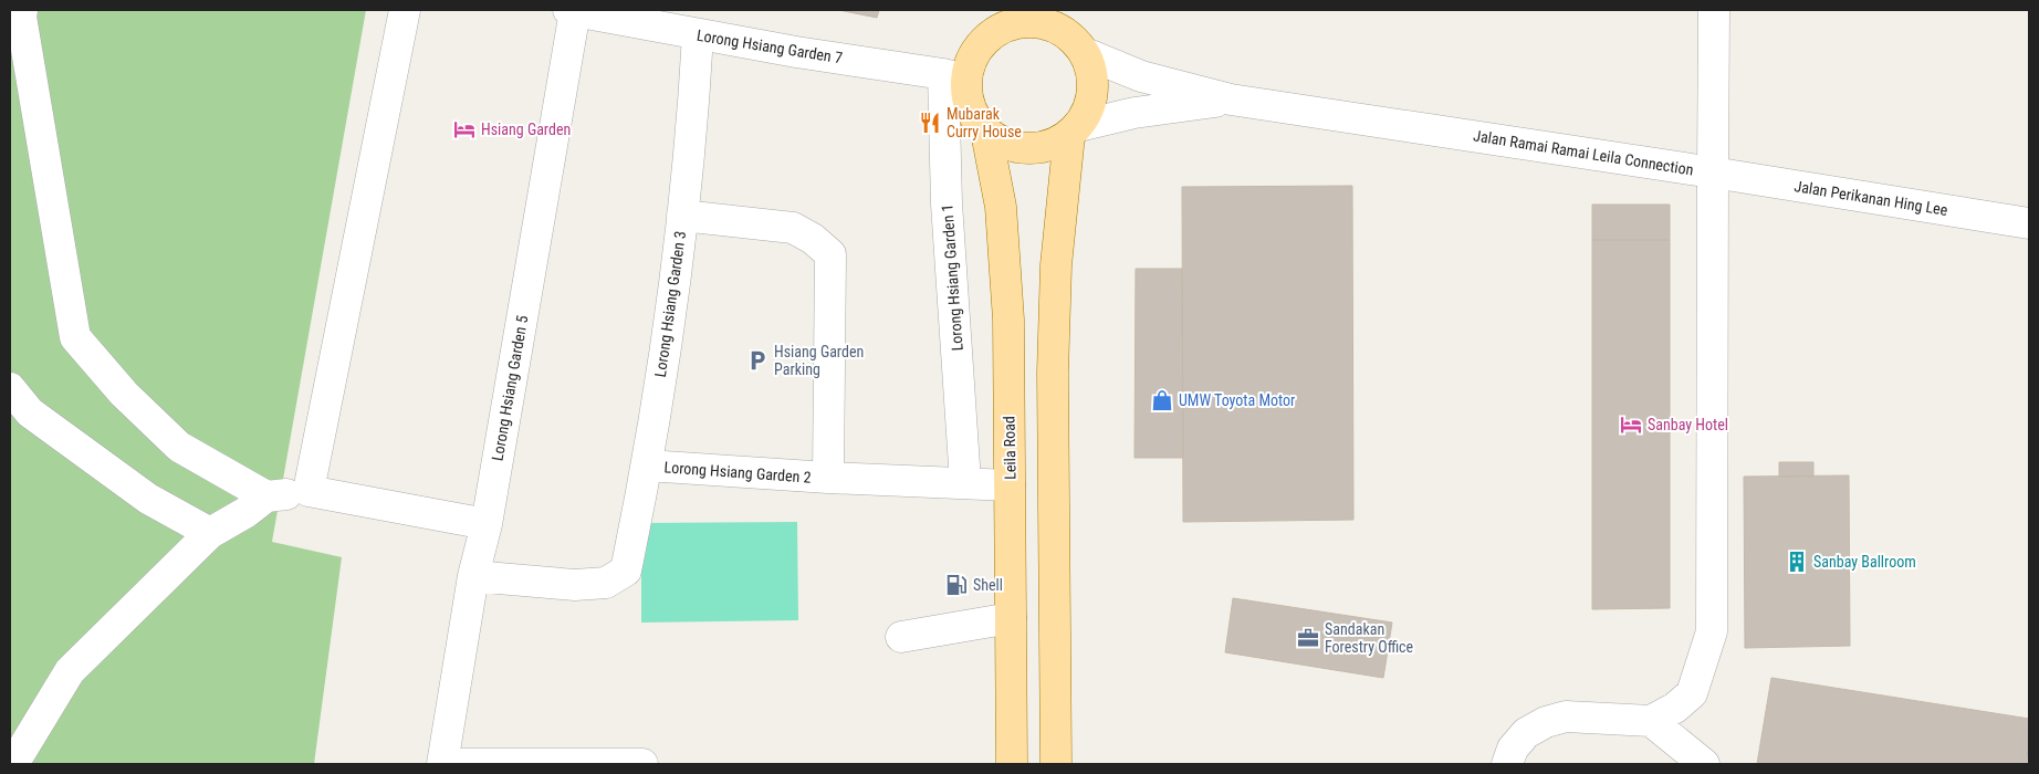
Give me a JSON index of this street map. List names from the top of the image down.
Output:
{
  "streets": {
    "main road": ["Leila Road"],
    "street": [
      "Lorong Hsiang Garden 7",
      "Jalan Ramai Ramai Leila Connection",
      "Jalan Perikanan Hing Lee",
      "Lorong Hsiang Garden 1",
      "Lorong Hsiang Garden 3",
      "Lorong Hsiang Garden 5",
      "Lorong Hsiang Garden 2"
    ]
  },
  "crossings": [
    ["Lorong Hsiang Garden 7", "Jalan Ramai Ramai Leila Connection"],
    ["Lorong Hsiang Garden 7", "Lorong Hsiang Garden 1"],
    ["Lorong Hsiang Garden 7", "Lorong Hsiang Garden 3"],
    ["Lorong Hsiang Garden 7", "Lorong Hsiang Garden 5"],
    ["Lorong Hsiang Garden 7", "Leila Road"],
    ["Jalan Ramai Ramai Leila Connection", "Jalan Perikanan Hing Lee"],
    ["Jalan Ramai Ramai Leila Connection", "Lorong Hsiang Garden 1"],
    ["Jalan Ramai Ramai Leila Connection", "Leila Road"],
    ["Lorong Hsiang Garden 1", "Leila Road"],
    ["Lorong Hsiang Garden 1", "Lorong Hsiang Garden 2"],
    ["Lorong Hsiang Garden 3", "Lorong Hsiang Garden 5"],
    ["Lorong Hsiang Garden 3", "Lorong Hsiang Garden 2"],
    ["Leila Road", "Lorong Hsiang Garden 2"]
  ],
  "places": {
    "restaurant": ["Mubarak Curry House"],
    "hotel": ["Hsiang Garden", "Sanbay Hotel"],
    "parking": ["Hsiang Garden Parking"],
    "shop": ["UMW Toyota Motor"],
    "building": ["Sanbay Ballroom"],
    "fuel station": ["Shell"],
    "office": ["Sandakan Forestry Office"]
  }
}
